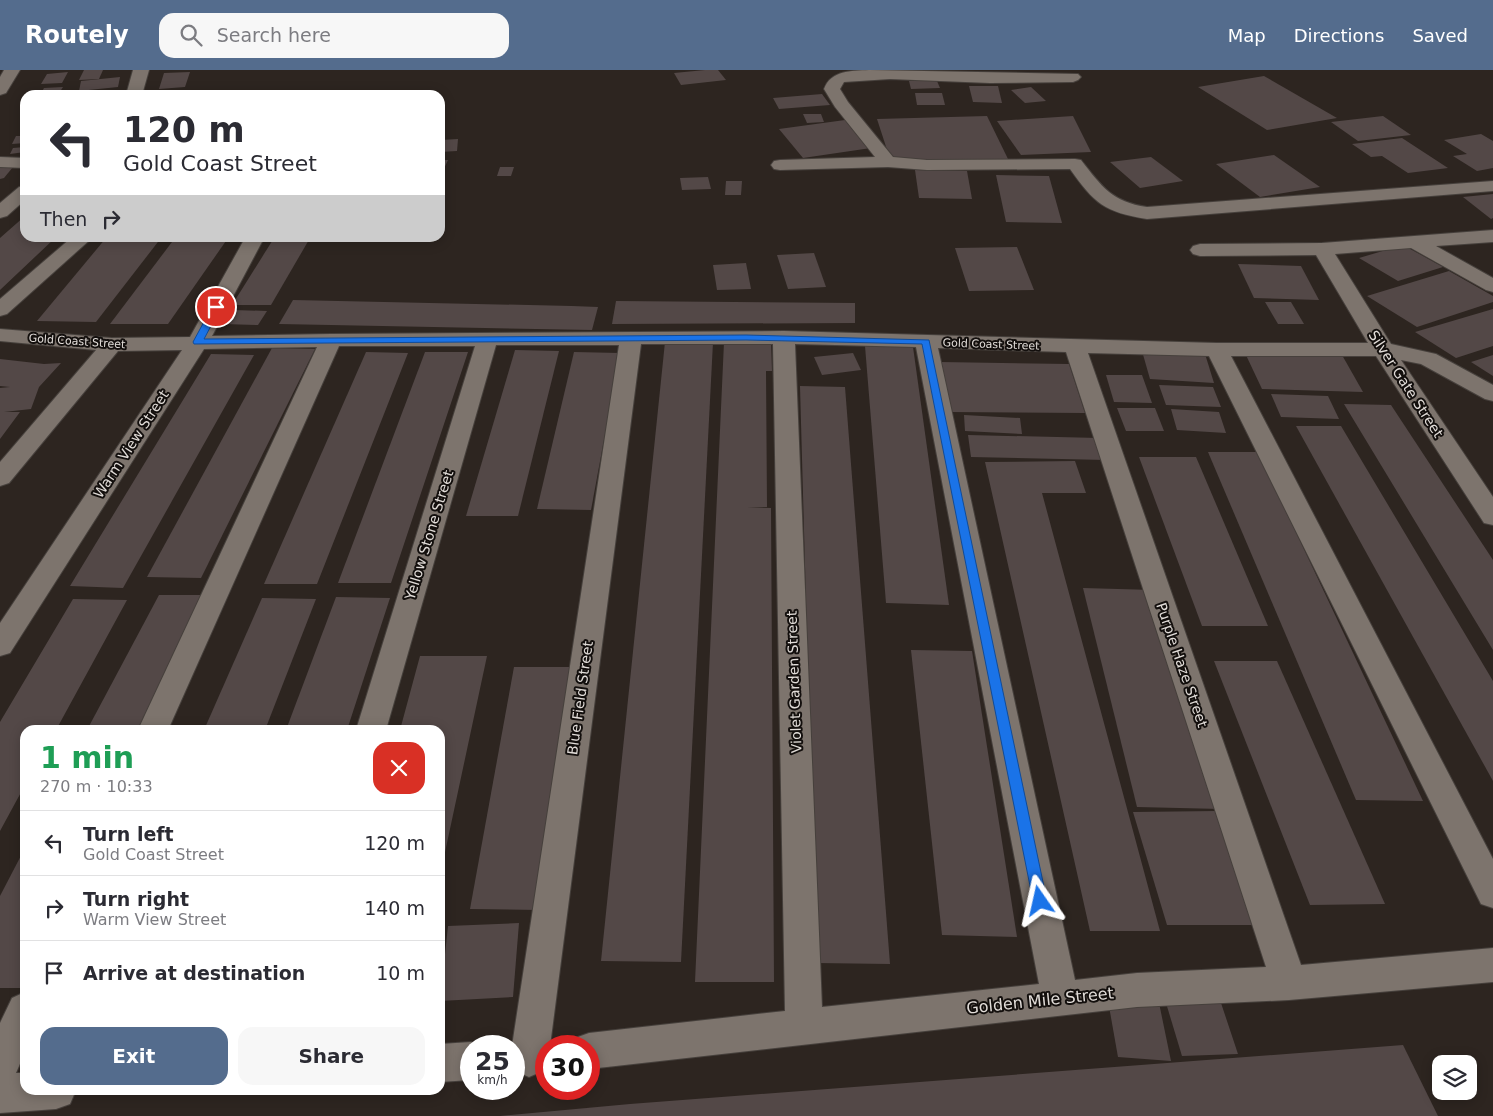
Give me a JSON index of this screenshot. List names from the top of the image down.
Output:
{
  "streets": {
    "street": [
      "Gold Coast Street",
      "Silver Gate Street",
      "Warm View Street",
      "Yellow Stone Street",
      "Purple Haze Street",
      "Violet Garden Street",
      "Blue Field Street",
      "Golden Mile Street"
    ]
  },
  "crossings": [
    ["Gold Coast Street", "Silver Gate Street"],
    ["Gold Coast Street", "Warm View Street"],
    ["Gold Coast Street", "Yellow Stone Street"],
    ["Gold Coast Street", "Purple Haze Street"],
    ["Gold Coast Street", "Violet Garden Street"],
    ["Gold Coast Street", "Blue Field Street"],
    ["Purple Haze Street", "Golden Mile Street"],
    ["Violet Garden Street", "Golden Mile Street"]
  ],
  "page": {
    "header": "Routely",
    "search": "Search here",
    "nav": ["Map", "Directions", "Saved"],
    "turn": ["120 m", "Gold Coast Street"],
    "then": "Then",
    "heading": ["1 min", "270 m · 10:33"],
    "list": [
      {
        "name": "Turn left",
        "note": "Gold Coast Street",
        "value": "120 m"
      },
      {
        "name": "Turn right",
        "note": "Warm View Street",
        "value": "140 m"
      },
      {
        "name": "Arrive at destination",
        "value": "10 m"
      }
    ],
    "buttons": ["Exit", "Share"],
    "speed": "25 km/h",
    "limit": "30"
  }
}
